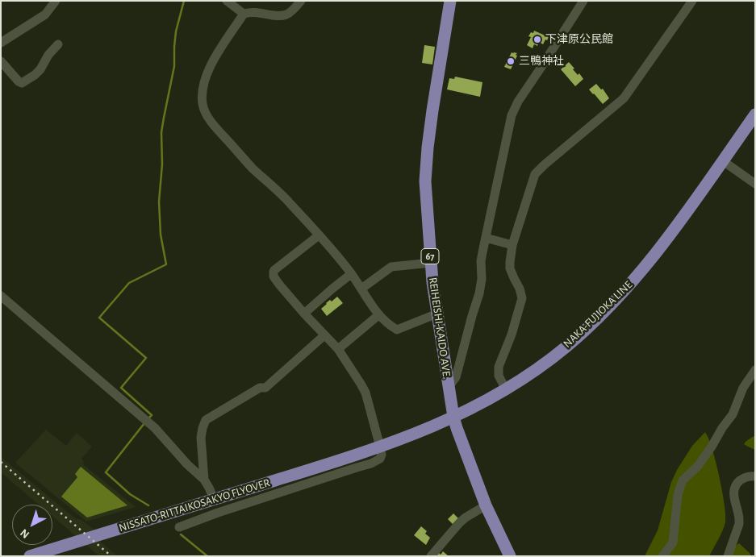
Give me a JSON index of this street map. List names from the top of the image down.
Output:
{
  "streets": {
    "main road": [
      "67",
      "NAKA-FUJIOKA LINE",
      "REIHEISHI-KAIDO AVE.",
      "NISSATO-RITTAIKOSAKYO FLYOVER"
    ]
  },
  "crossings": [
    ["67", "REIHEISHI-KAIDO AVE."],
    ["NAKA-FUJIOKA LINE", "REIHEISHI-KAIDO AVE."],
    ["NAKA-FUJIOKA LINE", "NISSATO-RITTAIKOSAKYO FLYOVER"]
  ],
  "places": ["下津原公民館", "三鴨神社"],
  "north": "bottom left"
}
